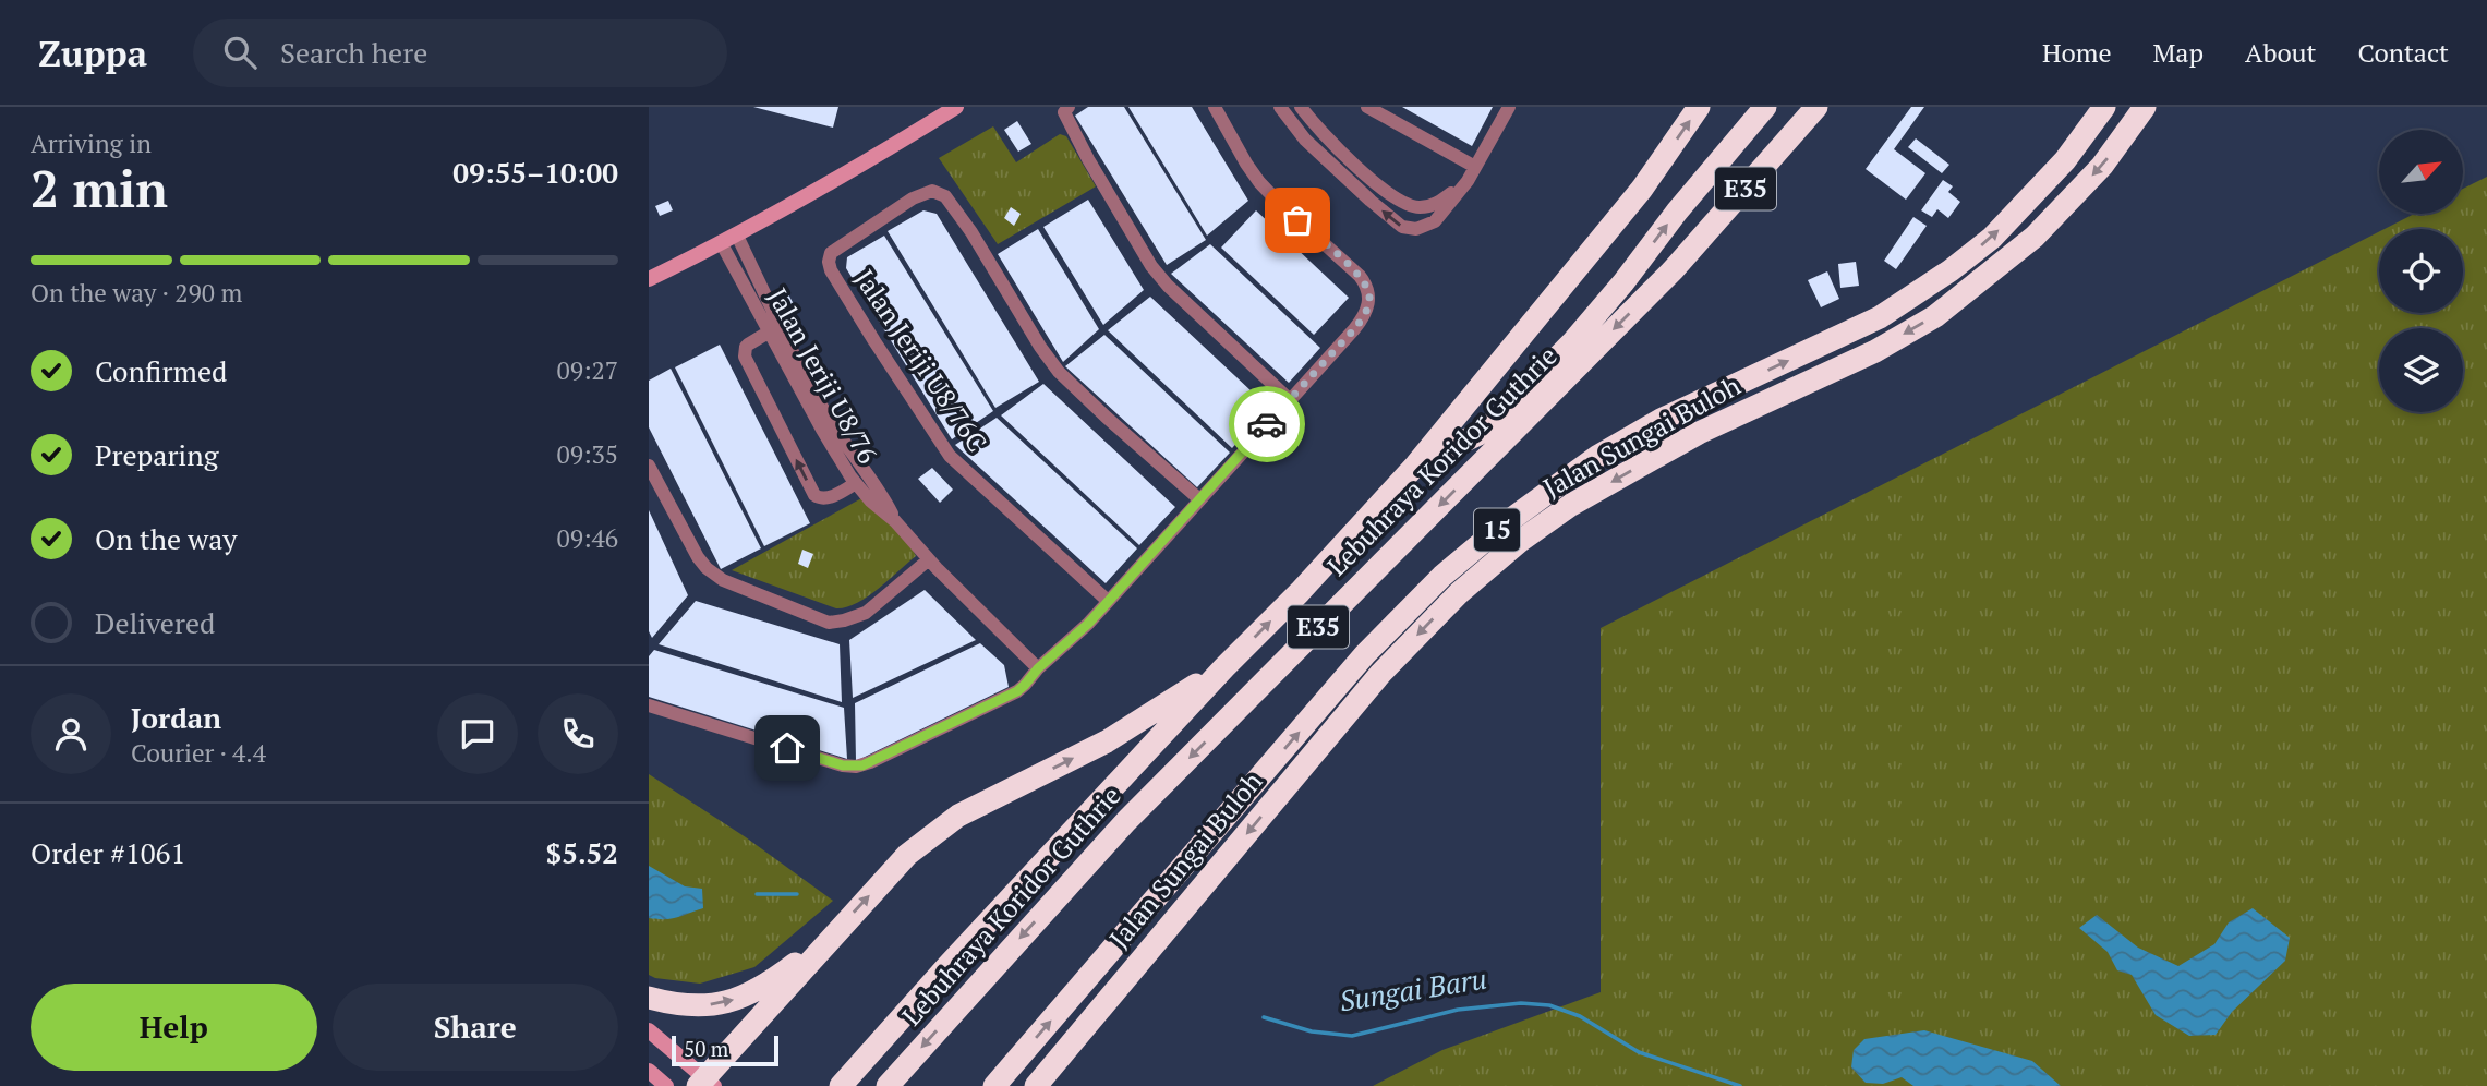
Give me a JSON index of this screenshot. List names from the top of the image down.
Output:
{
  "streets": {
    "highway": [
      "E35",
      "Jalan Sungai Buloh",
      "Lebuhraya Koridor Guthrie",
      "15"
    ],
    "street": ["Jalan Jeriji U8/76C", "Jalan Jeriji U8/76"]
  },
  "water": ["Sungai Baru"],
  "scale_bar": "50 m",
  "north": "top right",
  "page": {
    "header": "Zuppa",
    "search": "Search here",
    "nav": [
      "Home",
      "Map",
      "About",
      "Contact"
    ],
    "heading": ["2 min", "Arriving in", "09:55–10:00"],
    "panel": [
      "Jordan",
      "Courier · 4.4",
      "Order #1061",
      "$5.52"
    ],
    "bar": "On the way · 290 m",
    "list": [
      ["Confirmed", "09:27"],
      ["Preparing", "09:35"],
      ["On the way", "09:46"],
      "Delivered"
    ],
    "buttons": ["Help", "Share"],
    "scale": "50 m"
  }
}
